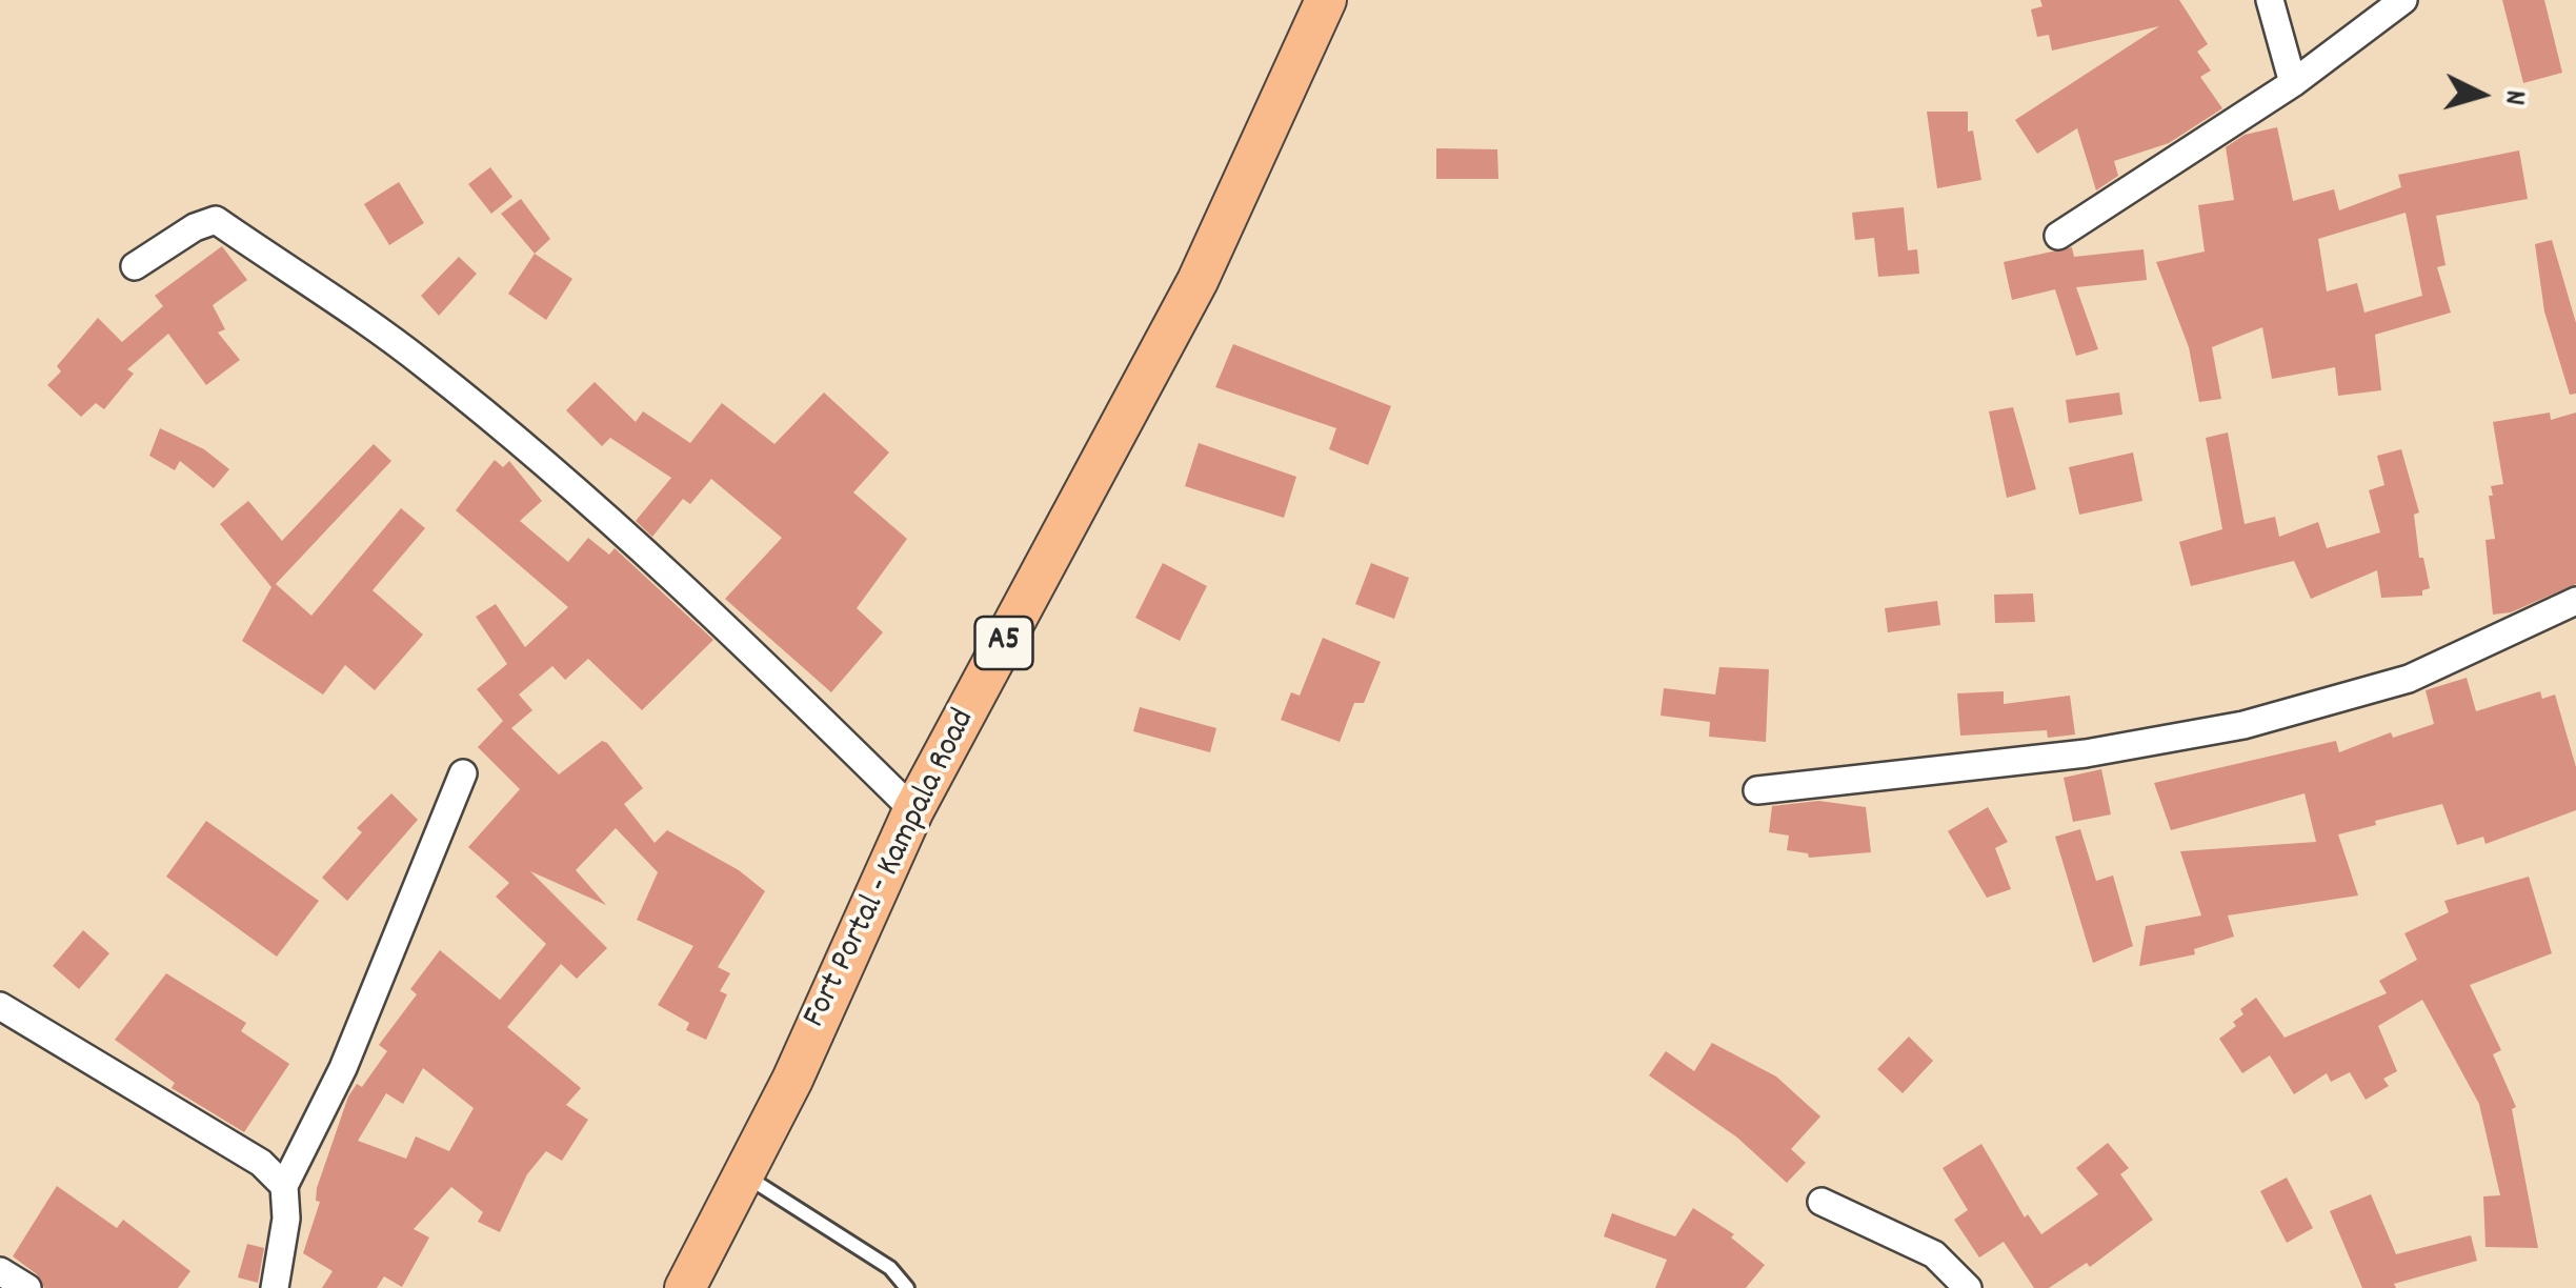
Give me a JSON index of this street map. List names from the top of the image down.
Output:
{
  "streets": {
    "main road": ["A5", "Fort Portal - Kampala Road"]
  },
  "north": "right"
}
